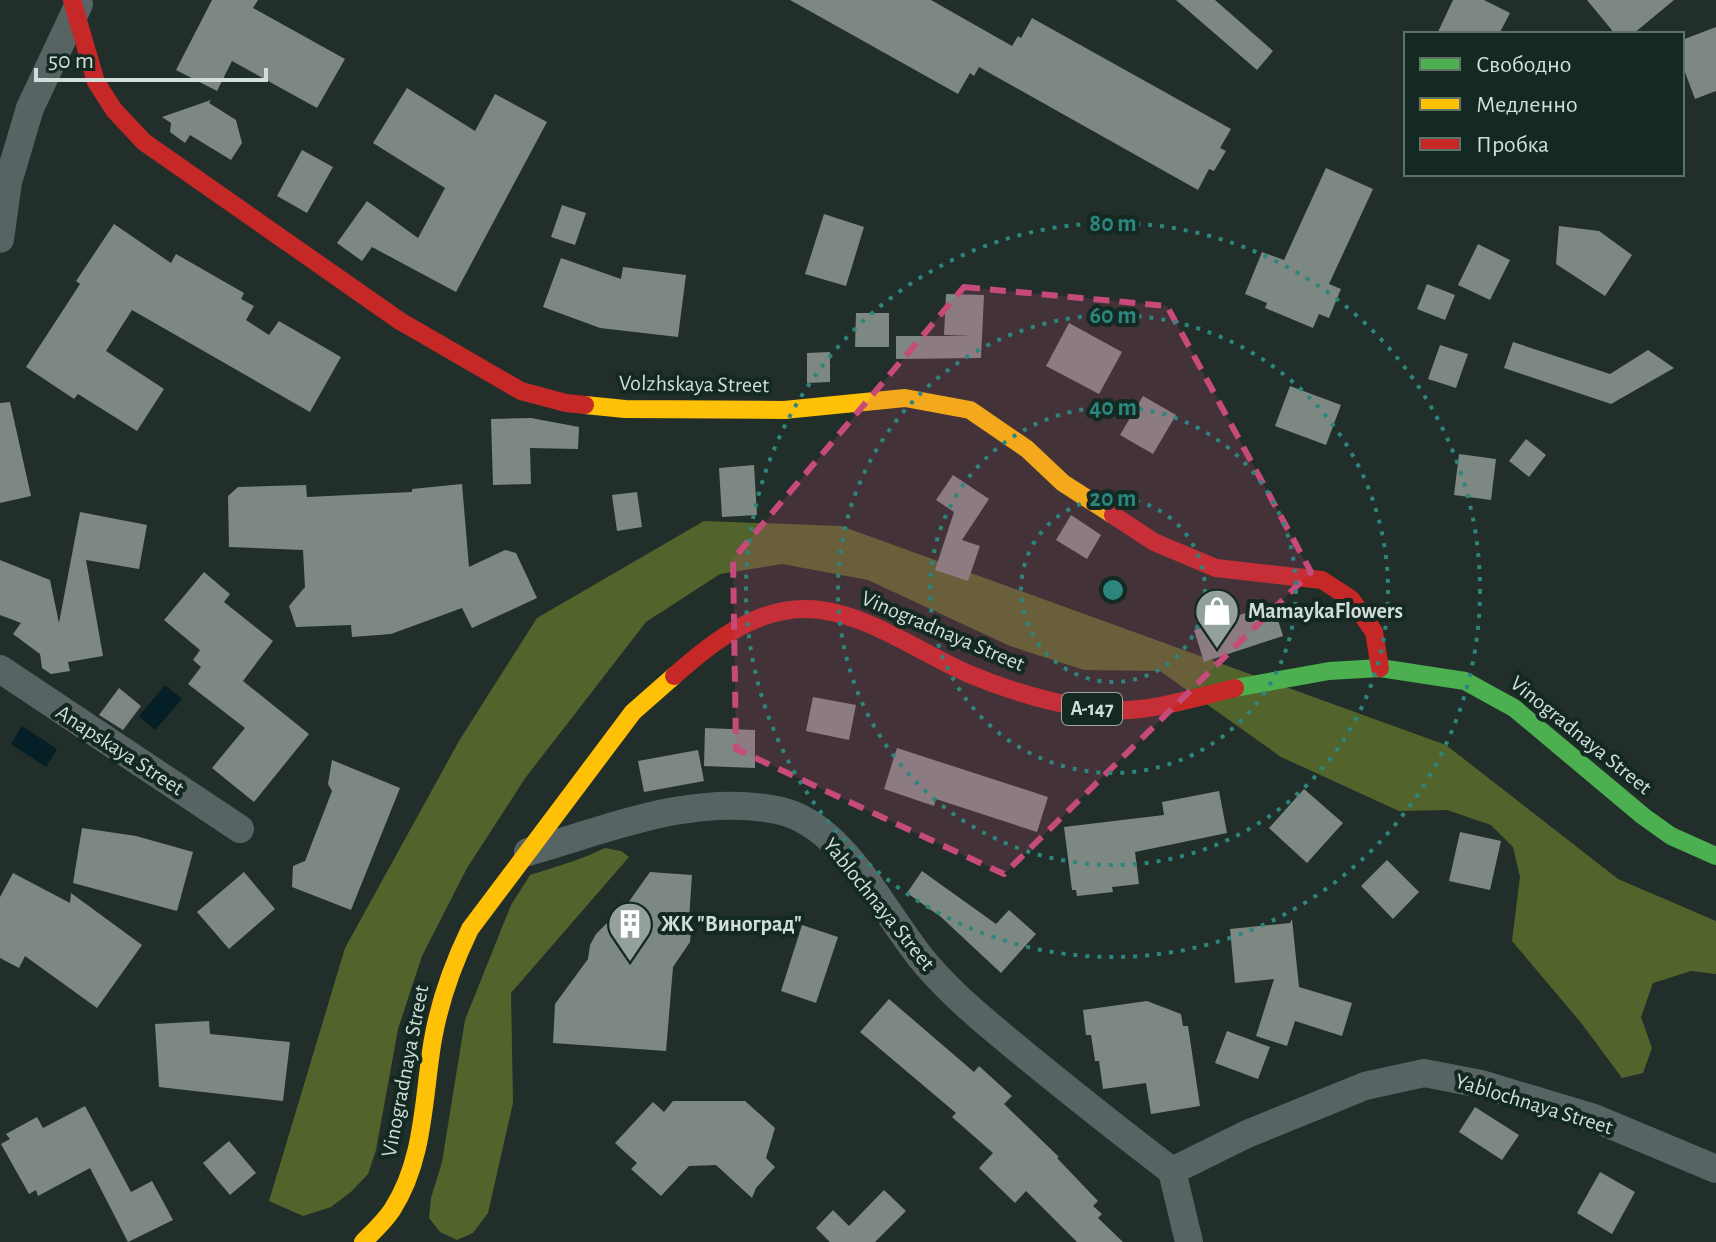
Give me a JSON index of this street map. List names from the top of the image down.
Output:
{
  "streets": {
    "main road": ["Volzhskaya Street", "Vinogradnaya Street", "А-147"],
    "street": ["Anapskaya Street", "Yablochnaya Street"]
  },
  "crossings": [
    ["Volzhskaya Street", "Vinogradnaya Street"],
    ["Vinogradnaya Street", "Yablochnaya Street"]
  ],
  "places": {
    "shop": ["MamaykaFlowers"],
    "building": ["ЖК \"Виноград\""]
  },
  "legend": ["Свободно", "Медленно", "Пробка"],
  "scale_bar": "50 m",
  "rings": [
    "80 m",
    "60 m",
    "40 m",
    "20 m"
  ]
}
